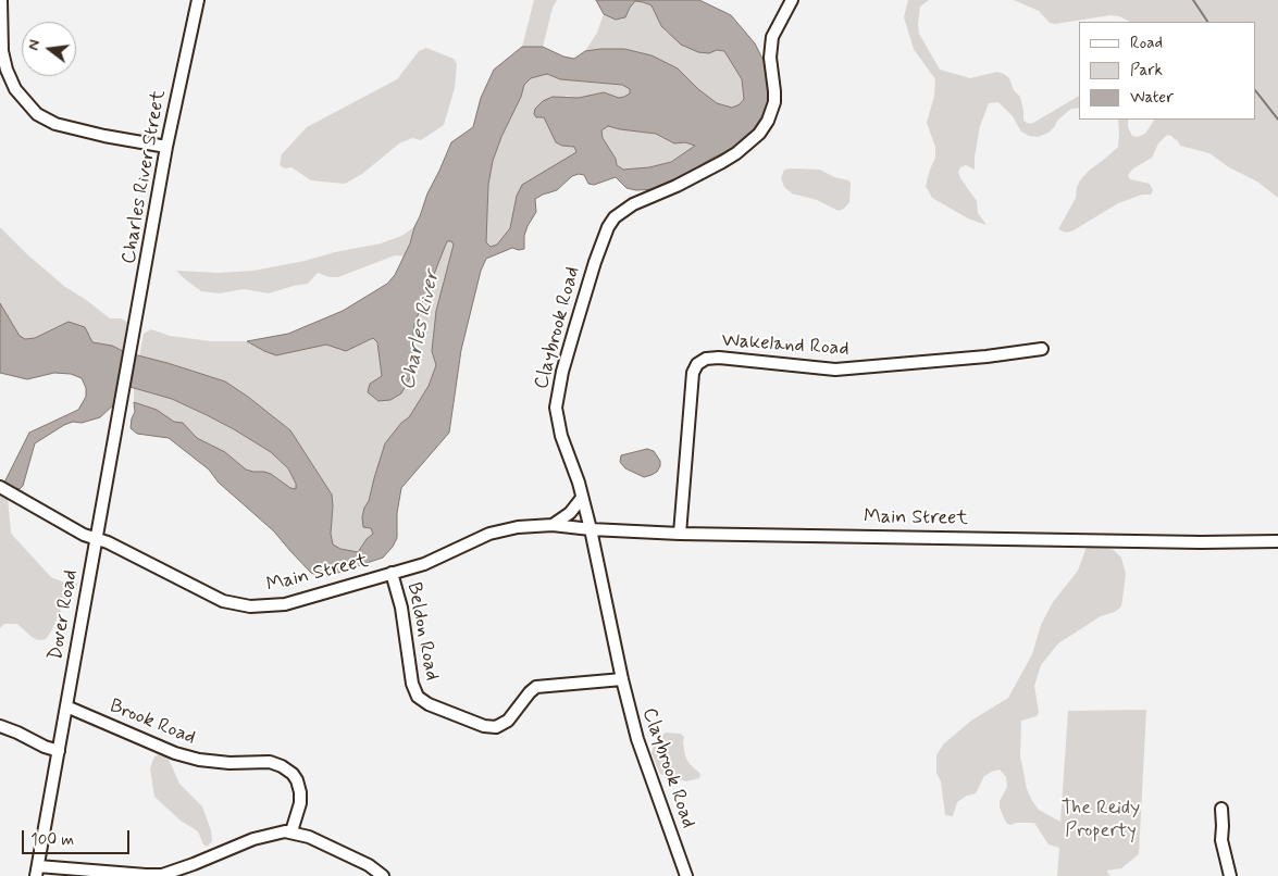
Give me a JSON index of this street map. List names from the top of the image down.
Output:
{
  "streets": {
    "street": [
      "Charles River Street",
      "Claybrook Road",
      "Wakeland Road",
      "Main Street",
      "Dover Road",
      "Beldon Road",
      "Brook Road"
    ]
  },
  "crossings": [
    ["Charles River Street", "Dover Road"],
    ["Claybrook Road", "Main Street"],
    ["Claybrook Road", "Beldon Road"],
    ["Wakeland Road", "Main Street"],
    ["Main Street", "Dover Road"],
    ["Main Street", "Beldon Road"],
    ["Dover Road", "Brook Road"]
  ],
  "water": ["Charles River"],
  "parks": ["The Reidy Property"],
  "legend": ["Road", "Park", "Water"],
  "scale_bar": "100 m",
  "north": "left"
}
